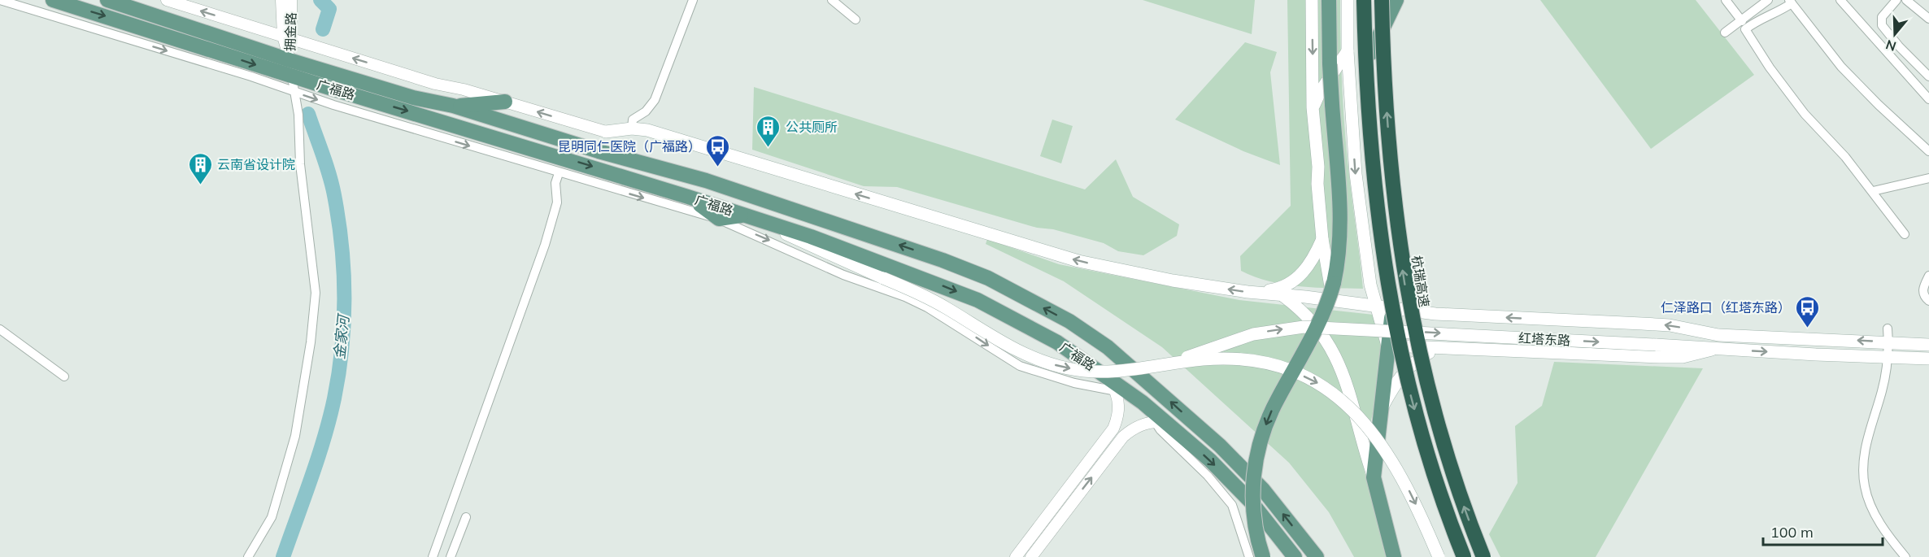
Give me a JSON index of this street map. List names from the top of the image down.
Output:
{
  "streets": {
    "highway": ["杭瑞高速"],
    "main road": ["广福路", "红塔东路"],
    "street": ["拥金路"]
  },
  "crossings": [
    ["拥金路", "广福路"]
  ],
  "water": ["金家河"],
  "places": {
    "building": ["公共厕所", "云南省设计院"],
    "bus stop": ["昆明同仁医院（广福路）", "仁泽路口（红塔东路）"]
  },
  "scale_bar": "100 m",
  "north": "bottom"
}
